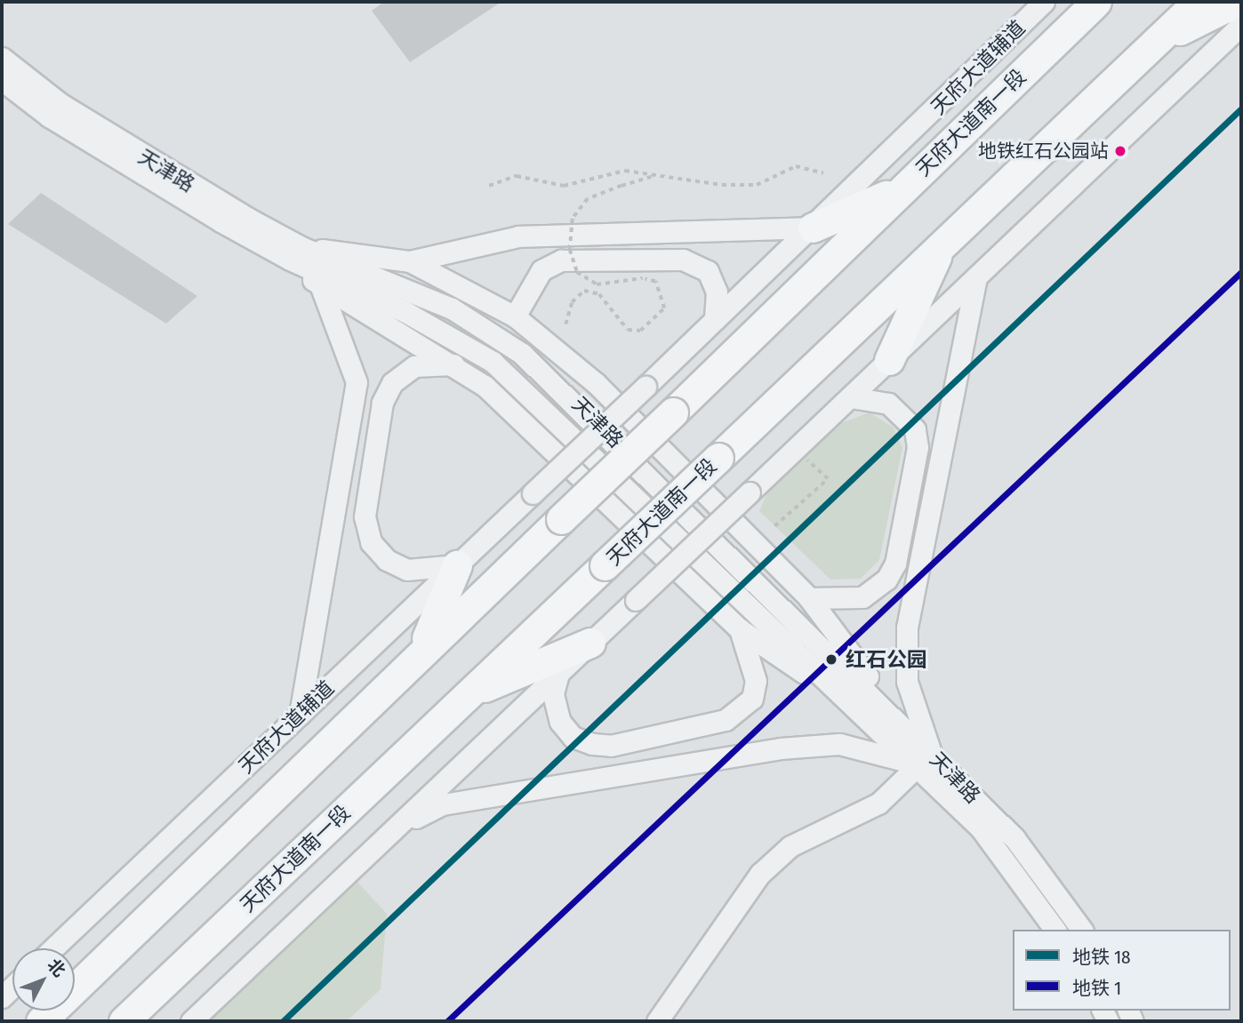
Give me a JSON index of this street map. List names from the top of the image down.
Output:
{
  "streets": {
    "highway": ["天府大道南一段"],
    "street": ["天府大道辅道", "天津路"]
  },
  "places": ["地铁红石公园站", "红石公园"],
  "lines": ["metro line 18", "metro line 1"],
  "legend": ["地铁 18", "地铁 1"],
  "north": "top right"
}
